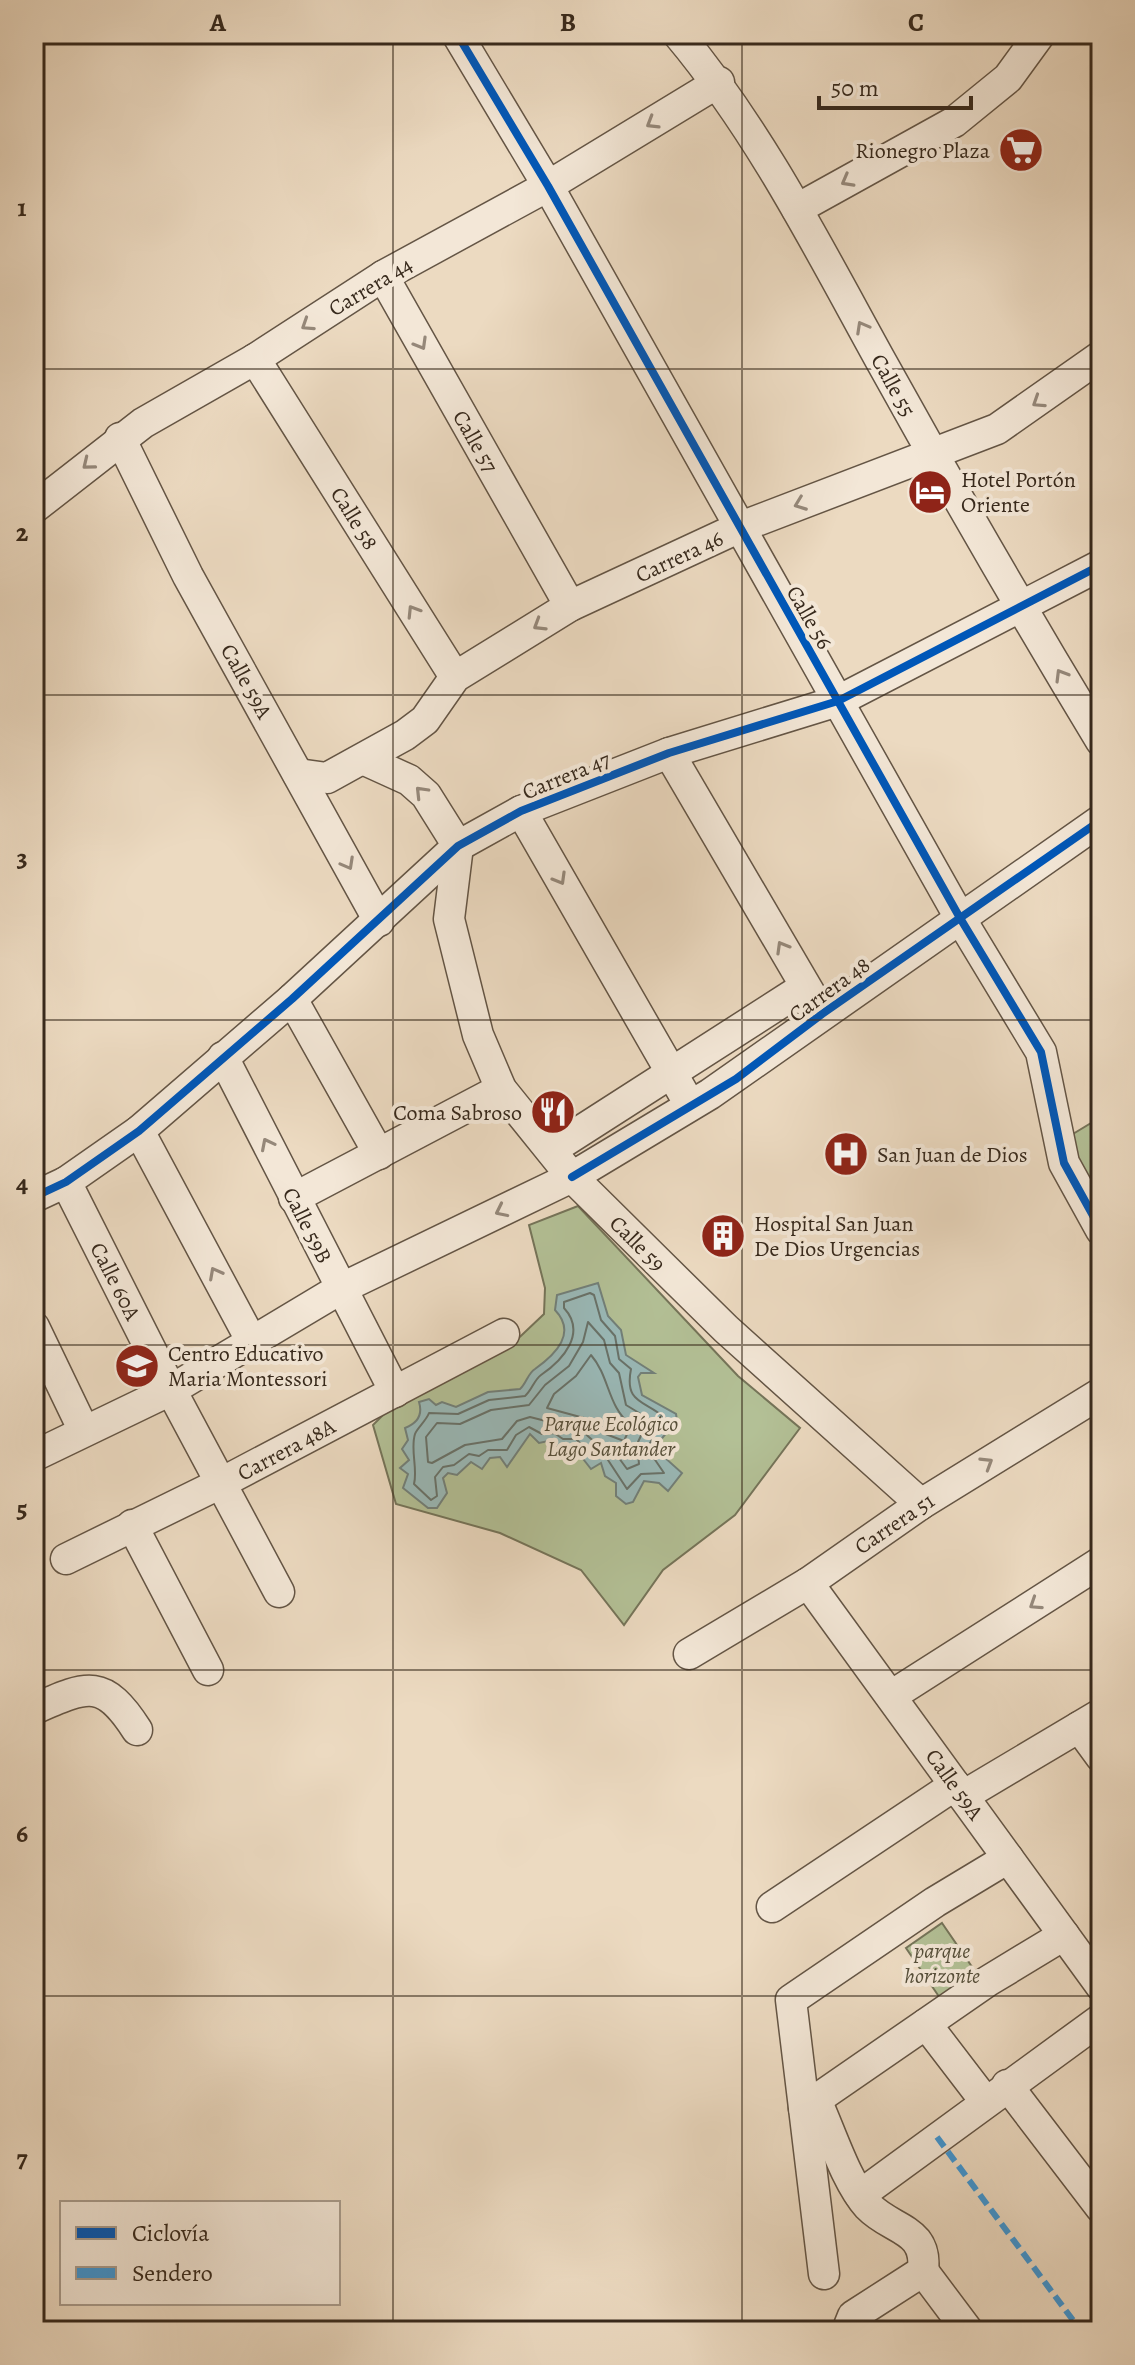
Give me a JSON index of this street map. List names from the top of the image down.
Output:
{
  "streets": {
    "street": [
      "Carrera 44",
      "Calle 55",
      "Calle 57",
      "Calle 58",
      "Carrera 46",
      "Calle 56",
      "Calle 59A",
      "Carrera 47",
      "Carrera 48",
      "Calle 59B",
      "Calle 59",
      "Calle 60A",
      "Carrera 48A",
      "Carrera 51"
    ]
  },
  "crossings": [
    ["Carrera 44", "Calle 55"],
    ["Carrera 44", "Calle 57"],
    ["Carrera 44", "Calle 58"],
    ["Carrera 44", "Calle 56"],
    ["Carrera 44", "Calle 59A"],
    ["Calle 55", "Carrera 46"],
    ["Calle 55", "Carrera 47"],
    ["Calle 57", "Carrera 46"],
    ["Calle 58", "Carrera 46"],
    ["Carrera 46", "Calle 56"],
    ["Carrera 46", "Calle 59A"],
    ["Calle 56", "Carrera 47"],
    ["Calle 56", "Carrera 48"],
    ["Calle 59A", "Carrera 47"],
    ["Calle 59A", "Carrera 51"],
    ["Carrera 47", "Calle 59B"],
    ["Carrera 47", "Calle 59"],
    ["Carrera 47", "Calle 60A"],
    ["Carrera 48", "Calle 59B"],
    ["Carrera 48", "Calle 59"],
    ["Carrera 48", "Calle 60A"],
    ["Calle 59B", "Carrera 48A"],
    ["Calle 59", "Carrera 51"],
    ["Calle 60A", "Carrera 48A"]
  ],
  "one_way": [
    "Carrera 44",
    "Calle 55",
    "Calle 57",
    "Calle 58",
    "Carrera 46"
  ],
  "parks": ["Parque Ecológico Lago Santander", "parque horizonte"],
  "places": {
    "supermarket": ["Rionegro Plaza"],
    "hotel": ["Hotel Portón Oriente"],
    "restaurant": ["Coma Sabroso"],
    "hospital": ["San Juan de Dios"],
    "building": ["Hospital San Juan De Dios Urgencias"],
    "school or university": ["Centro Educativo Maria Montessori"]
  },
  "legend": ["Ciclovía", "Sendero"],
  "scale_bar": "50 m",
  "grid": {
    "columns": ["A", "B", "C"],
    "rows": [
      "1",
      "2",
      "3",
      "4",
      "5",
      "6",
      "7"
    ]
  }
}
